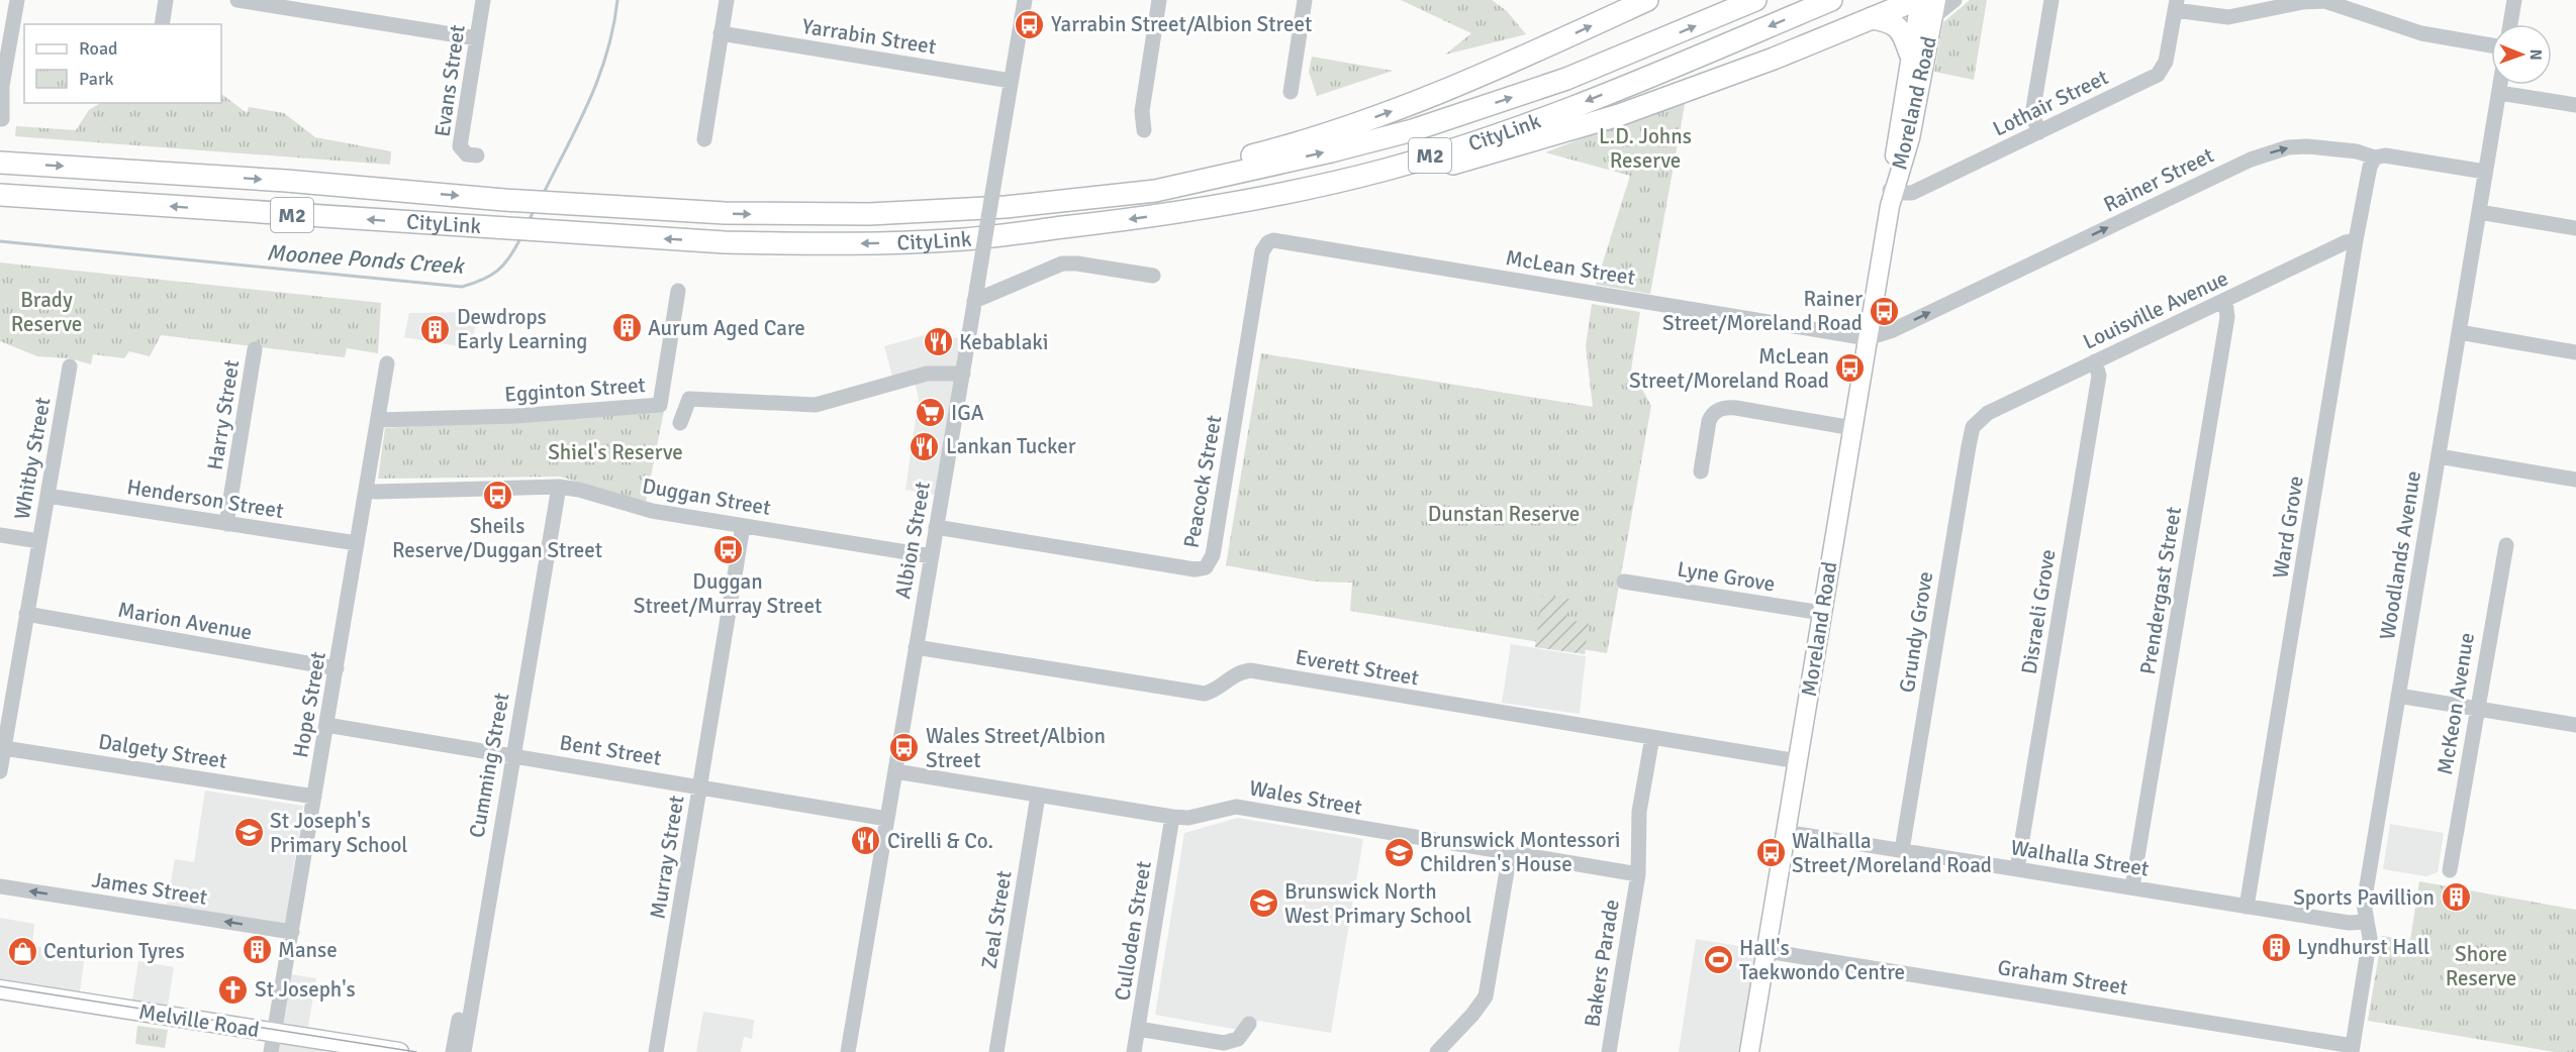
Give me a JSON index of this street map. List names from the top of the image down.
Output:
{
  "streets": {
    "highway": ["CityLink", "M2"],
    "main road": ["Moreland Road", "Melville Road"],
    "street": [
      "Yarrabin Street",
      "Evans Street",
      "Lothair Street",
      "Rainer Street",
      "McLean Street",
      "Louisville Avenue",
      "Egginton Street",
      "Harry Street",
      "Whitby Street",
      "Peacock Street",
      "Duggan Street",
      "Henderson Street",
      "Ward Grove",
      "Albion Street",
      "Woodlands Avenue",
      "Lyne Grove",
      "Prendergast Street",
      "Disraeli Grove",
      "Marion Avenue",
      "Grundy Grove",
      "Everett Street",
      "McKeon Avenue",
      "Hope Street",
      "Bent Street",
      "Dalgety Street",
      "Cumming Street",
      "Wales Street",
      "Murray Street",
      "Walhalla Street",
      "James Street",
      "Zeal Street",
      "Culloden Street",
      "Bakers Parade",
      "Graham Street"
    ]
  },
  "crossings": [
    ["Yarrabin Street", "Albion Street"],
    ["Moreland Road", "Lothair Street"],
    ["Moreland Road", "Rainer Street"],
    ["Moreland Road", "McLean Street"],
    ["Moreland Road", "Lyne Grove"],
    ["Moreland Road", "Everett Street"],
    ["Moreland Road", "Walhalla Street"],
    ["Moreland Road", "Graham Street"],
    ["Rainer Street", "McLean Street"],
    ["Rainer Street", "Ward Grove"],
    ["Rainer Street", "Woodlands Avenue"],
    ["McLean Street", "Peacock Street"],
    ["Louisville Avenue", "Ward Grove"],
    ["Louisville Avenue", "Prendergast Street"],
    ["Louisville Avenue", "Disraeli Grove"],
    ["Louisville Avenue", "Grundy Grove"],
    ["Egginton Street", "Hope Street"],
    ["Harry Street", "Henderson Street"],
    ["Whitby Street", "Henderson Street"],
    ["Whitby Street", "Marion Avenue"],
    ["Whitby Street", "Dalgety Street"],
    ["Peacock Street", "Albion Street"],
    ["Duggan Street", "Albion Street"],
    ["Duggan Street", "Hope Street"],
    ["Duggan Street", "Cumming Street"],
    ["Duggan Street", "Murray Street"],
    ["Henderson Street", "Hope Street"],
    ["Ward Grove", "Walhalla Street"],
    ["Albion Street", "Everett Street"],
    ["Albion Street", "Bent Street"],
    ["Albion Street", "Wales Street"],
    ["Woodlands Avenue", "Walhalla Street"],
    ["Woodlands Avenue", "Graham Street"],
    ["Prendergast Street", "Walhalla Street"],
    ["Disraeli Grove", "Walhalla Street"],
    ["Marion Avenue", "Hope Street"],
    ["Grundy Grove", "Walhalla Street"],
    ["Everett Street", "Bakers Parade"],
    ["Hope Street", "Bent Street"],
    ["Hope Street", "Dalgety Street"],
    ["Hope Street", "James Street"],
    ["Hope Street", "Melville Road"],
    ["Bent Street", "Cumming Street"],
    ["Bent Street", "Murray Street"],
    ["Wales Street", "Zeal Street"],
    ["Wales Street", "Culloden Street"],
    ["Wales Street", "Bakers Parade"]
  ],
  "one_way": ["Rainer Street", "James Street"],
  "water": ["Moonee Ponds Creek"],
  "parks": [
    "L.D. Johns Reserve",
    "Brady Reserve",
    "Shiel's Reserve",
    "Dunstan Reserve",
    "Shore Reserve"
  ],
  "places": {
    "bus stop": [
      "Yarrabin Street/Albion Street",
      "Rainer Street/Moreland Road",
      "McLean Street/Moreland Road",
      "Sheils Reserve/Duggan Street",
      "Duggan Street/Murray Street",
      "Wales Street/Albion Street",
      "Walhalla Street/Moreland Road"
    ],
    "building": [
      "Aurum Aged Care",
      "Dewdrops Early Learning",
      "Sports Pavillion",
      "Lyndhurst Hall",
      "Manse"
    ],
    "restaurant": ["Kebablaki", "Lankan Tucker", "Cirelli & Co."],
    "supermarket": ["IGA"],
    "school or university": ["St Joseph's Primary School", "Brunswick Montessori Children's House", "Brunswick North West Primary School"],
    "shop": ["Centurion Tyres"],
    "sports": ["Hall's Taekwondo Centre"],
    "church": ["St Joseph's"]
  },
  "legend": ["Road", "Park"],
  "north": "right"
}
